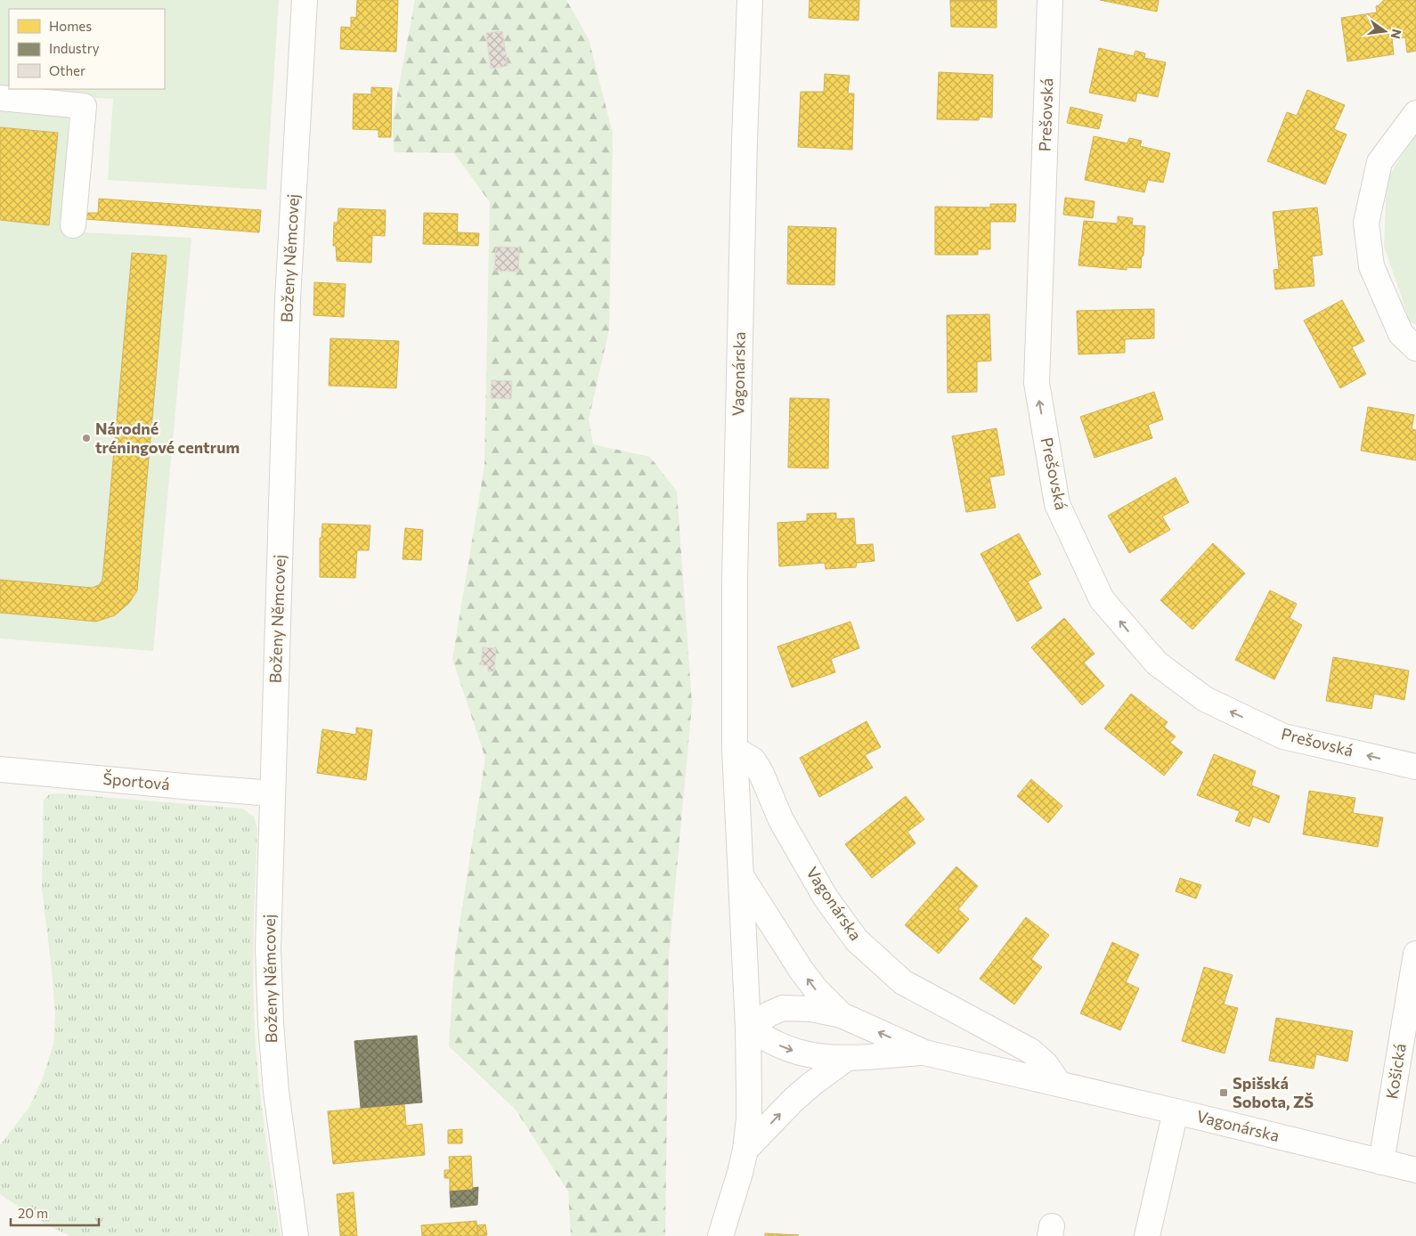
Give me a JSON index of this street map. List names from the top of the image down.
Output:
{
  "streets": {
    "street": [
      "Prešovská",
      "Boženy Němcovej",
      "Vagonárska",
      "Športová",
      "Košická"
    ]
  },
  "crossings": [
    ["Boženy Němcovej", "Športová"],
    ["Vagonárska", "Košická"]
  ],
  "one_way": ["Prešovská"],
  "places": {
    "other": ["Národné tréningové centrum"],
    "transit": ["Spišská Sobota, ZŠ"]
  },
  "legend": ["Homes", "Industry", "Other"],
  "scale_bar": "20 m",
  "north": "right"
}
